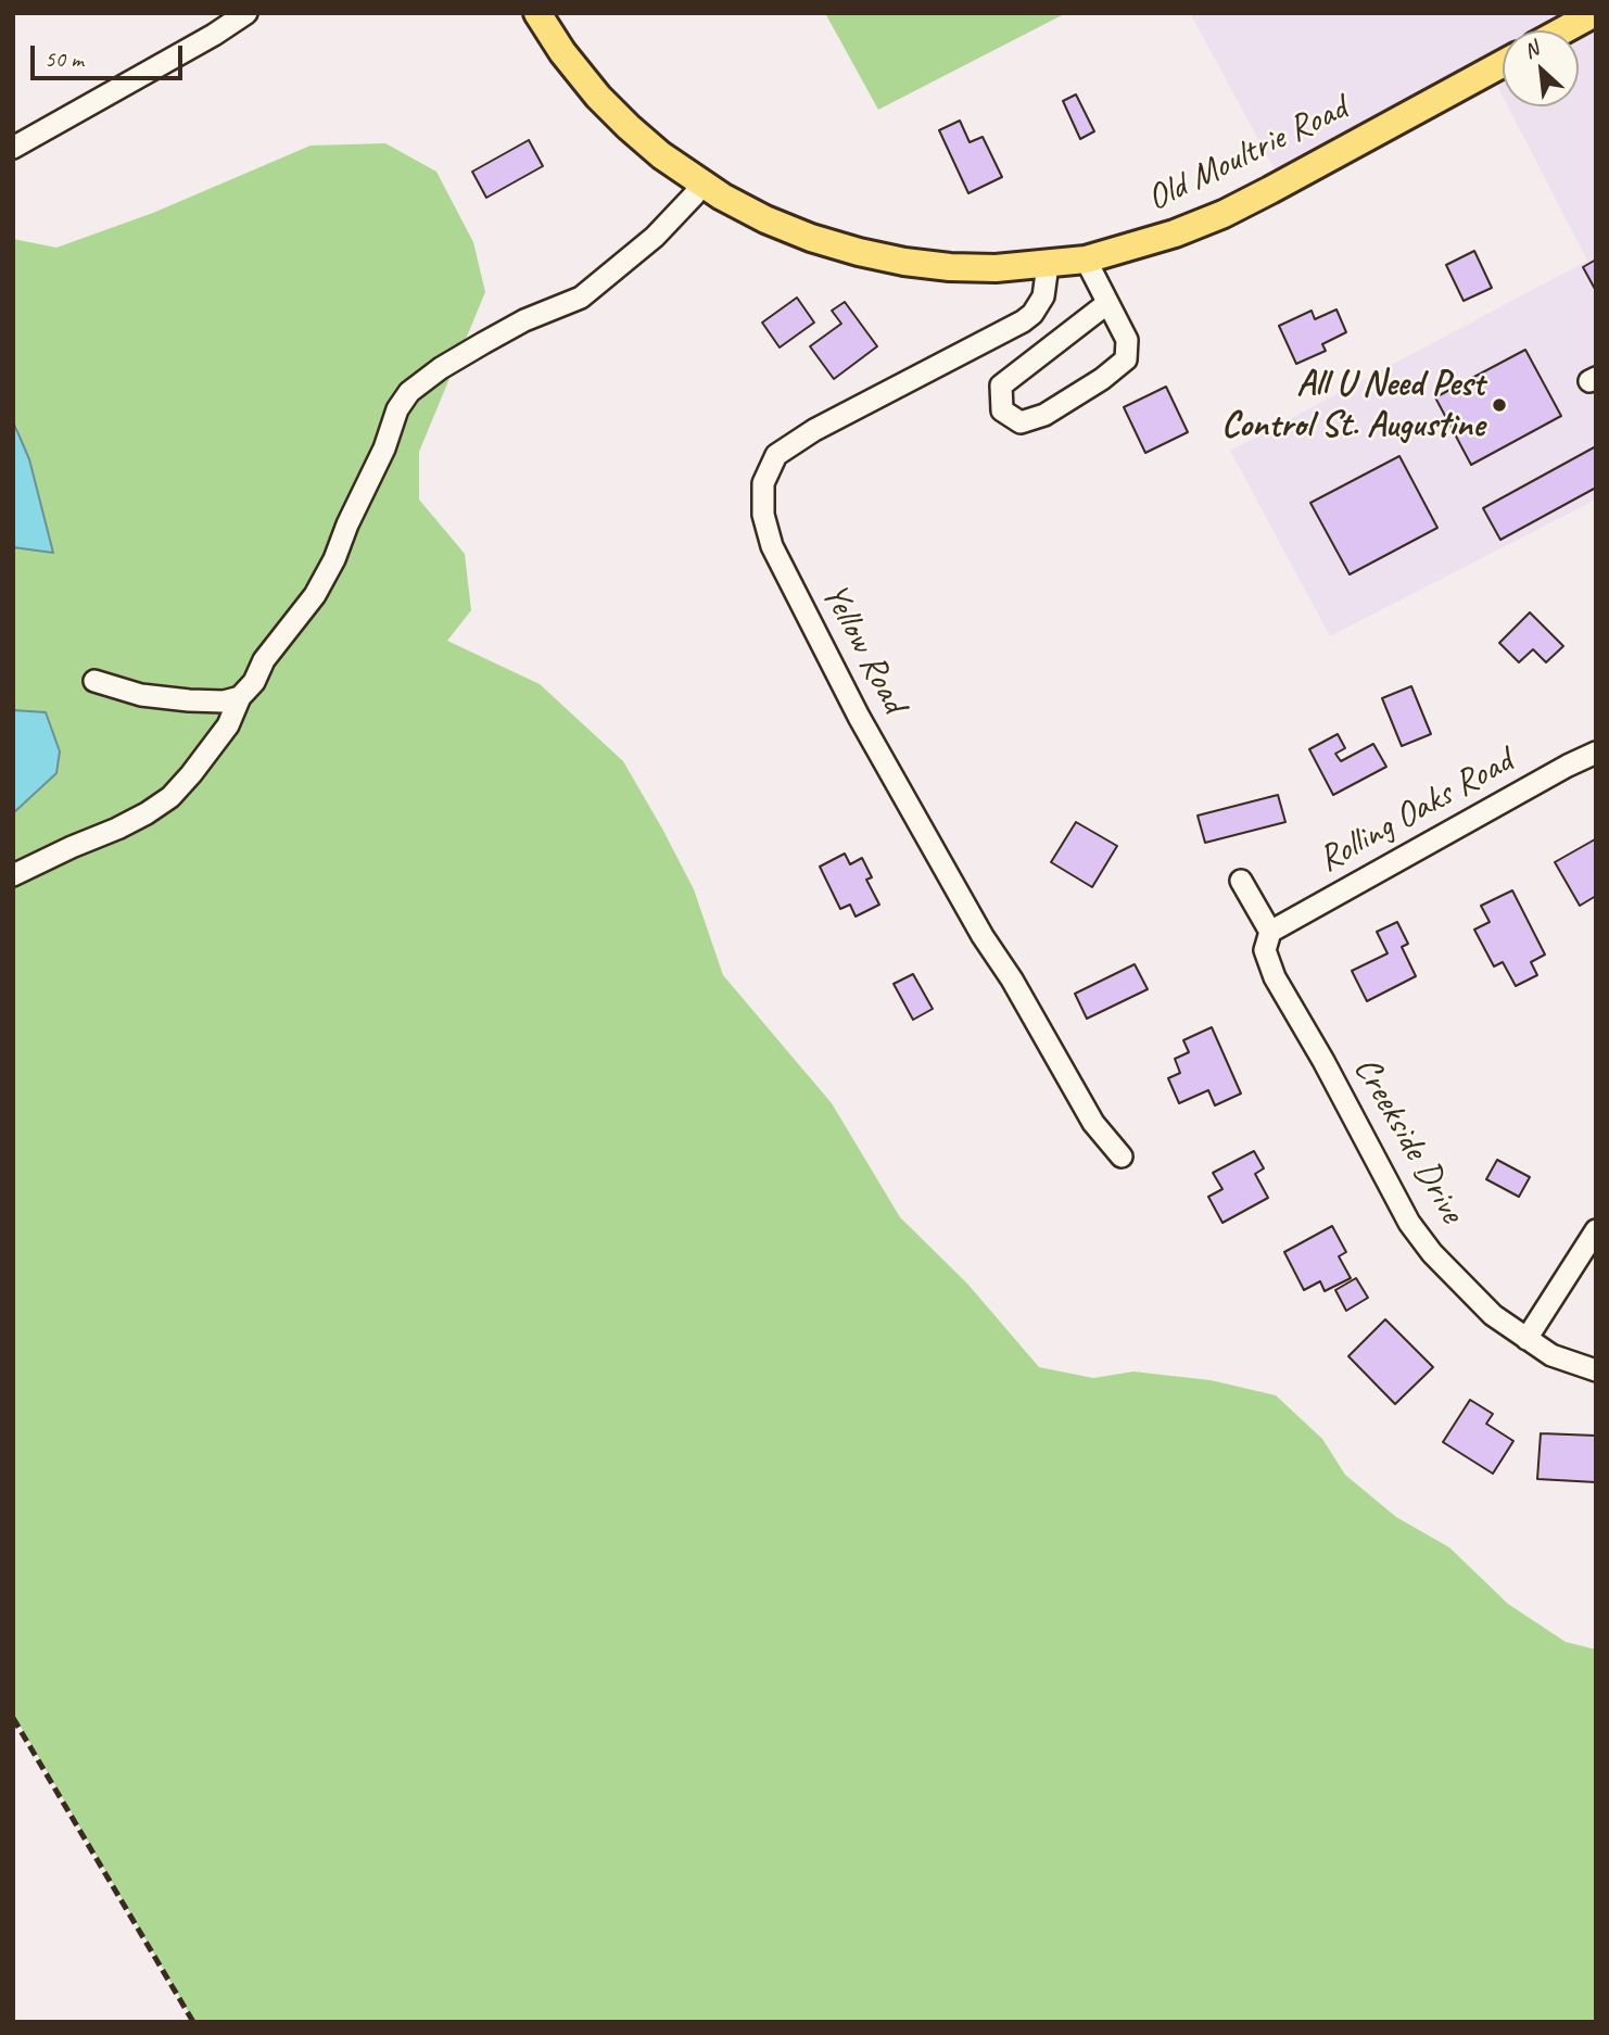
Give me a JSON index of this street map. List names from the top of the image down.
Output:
{
  "streets": {
    "main road": ["Old Moultrie Road"],
    "street": ["Yellow Road", "Rolling Oaks Road", "Creekside Drive"]
  },
  "crossings": [
    ["Old Moultrie Road", "Yellow Road"],
    ["Rolling Oaks Road", "Creekside Drive"]
  ],
  "places": ["All U Need Pest Control St. Augustine"],
  "scale_bar": "50 m",
  "north": "top left"
}
